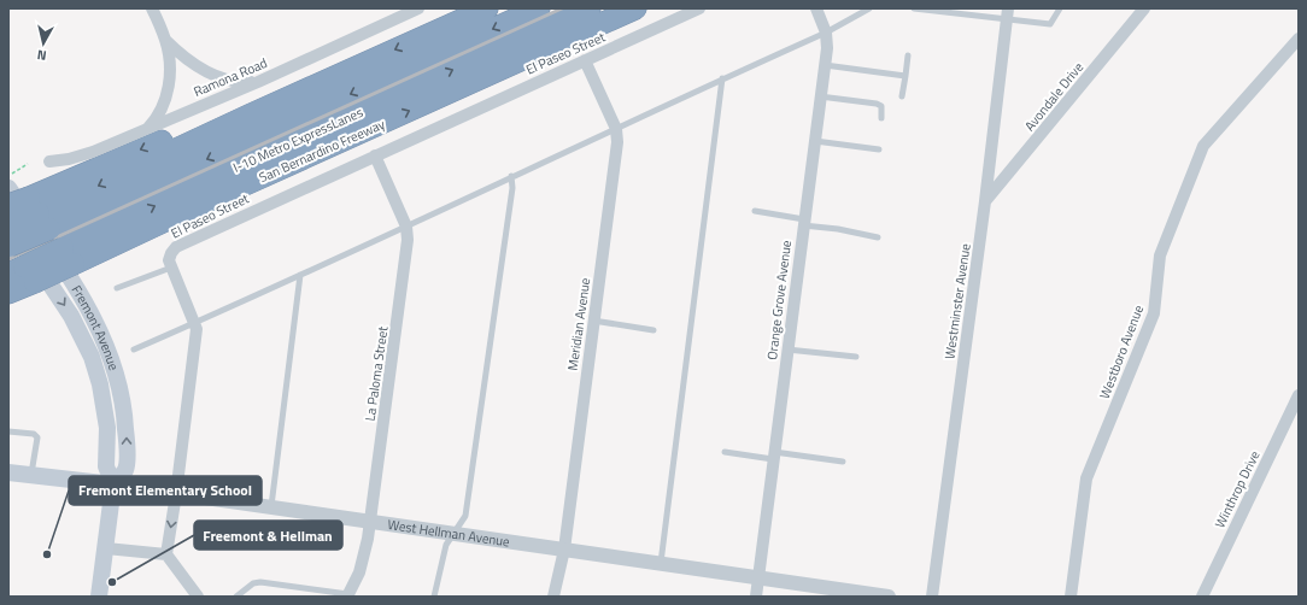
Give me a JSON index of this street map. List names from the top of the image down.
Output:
{
  "streets": {
    "highway": ["I-10 Metro ExpressLanes", "San Bernardino Freeway"],
    "main road": ["Fremont Avenue", "West Hellman Avenue"],
    "street": [
      "El Paseo Street",
      "Ramona Road",
      "Avondale Drive",
      "Orange Grove Avenue",
      "Westminster Avenue",
      "Meridian Avenue",
      "Westboro Avenue",
      "La Paloma Street",
      "Winthrop Drive"
    ]
  },
  "crossings": [
    ["El Paseo Street", "Meridian Avenue"],
    ["El Paseo Street", "La Paloma Street"],
    ["Avondale Drive", "Westminster Avenue"],
    ["I-10 Metro ExpressLanes", "San Bernardino Freeway"],
    ["Orange Grove Avenue", "West Hellman Avenue"],
    ["Meridian Avenue", "West Hellman Avenue"],
    ["Fremont Avenue", "West Hellman Avenue"],
    ["La Paloma Street", "West Hellman Avenue"]
  ],
  "places": ["Fremont Elementary School", "Freemont & Hellman"],
  "north": "bottom"
}
